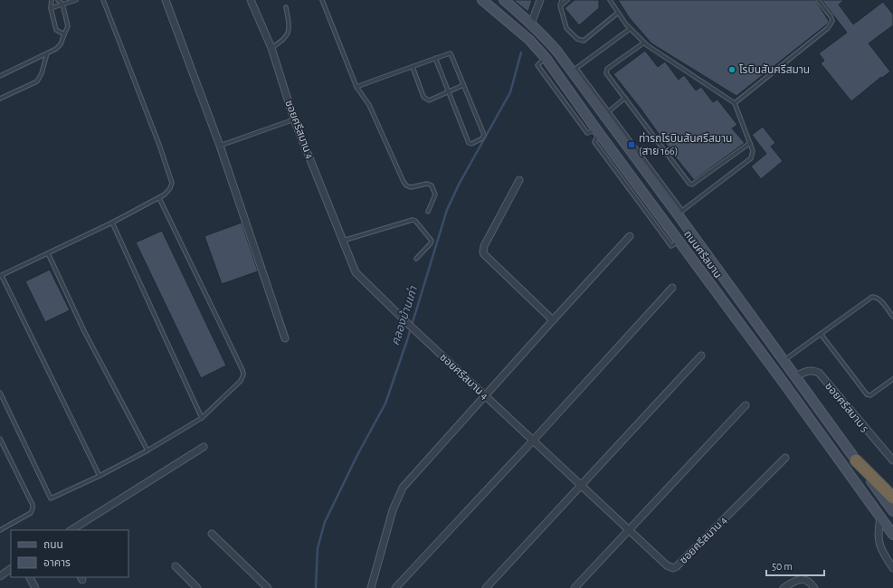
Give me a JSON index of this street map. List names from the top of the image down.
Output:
{
  "streets": {
    "main road": ["ถนนศรีสมาน"],
    "street": ["ซอยศรีสมาน 4", "ซอยศรีสมาน 5"]
  },
  "crossings": [
    ["ถนนศรีสมาน", "ซอยศรีสมาน 5"]
  ],
  "water": ["คลองบ้านเก่า"],
  "places": {
    "other": ["โรบินสันศรีสมาน"],
    "transit": ["ท่ารถโรบินสันศรีสมาน (สาย 166)"]
  },
  "legend": ["ถนน", "อาคาร"],
  "scale_bar": "50 m"
}
